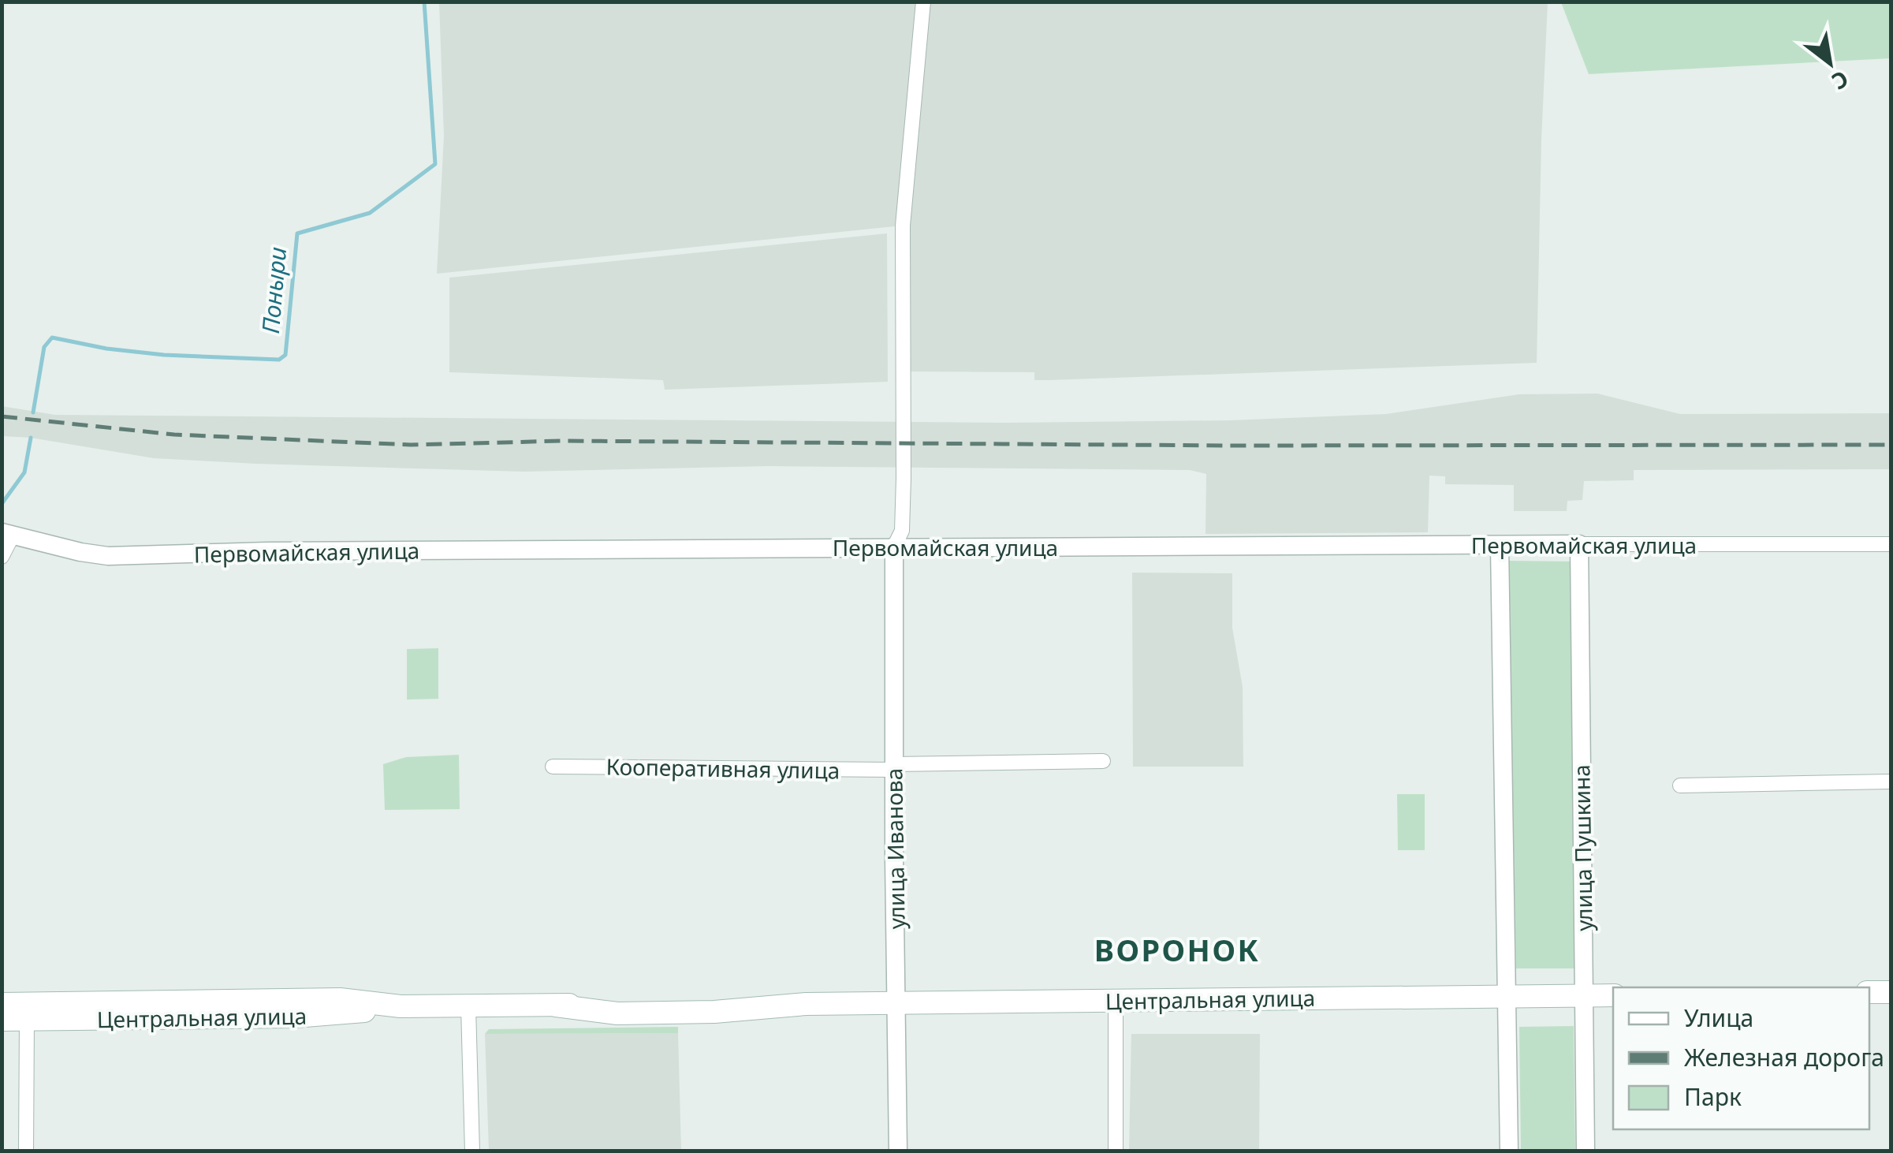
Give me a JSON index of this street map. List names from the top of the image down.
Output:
{
  "streets": {
    "main road": ["Центральная улица"],
    "street": [
      "Первомайская улица",
      "Кооперативная улица",
      "улица Пушкина",
      "улица Иванова"
    ]
  },
  "crossings": [
    ["Первомайская улица", "улица Пушкина"],
    ["Первомайская улица", "улица Иванова"],
    ["Кооперативная улица", "улица Иванова"],
    ["улица Пушкина", "Центральная улица"],
    ["улица Иванова", "Центральная улица"]
  ],
  "districts": ["ВОРОНОК"],
  "water": ["Поныри"],
  "legend": ["Улица", "Железная дорога", "Парк"],
  "north": "bottom right"
}
